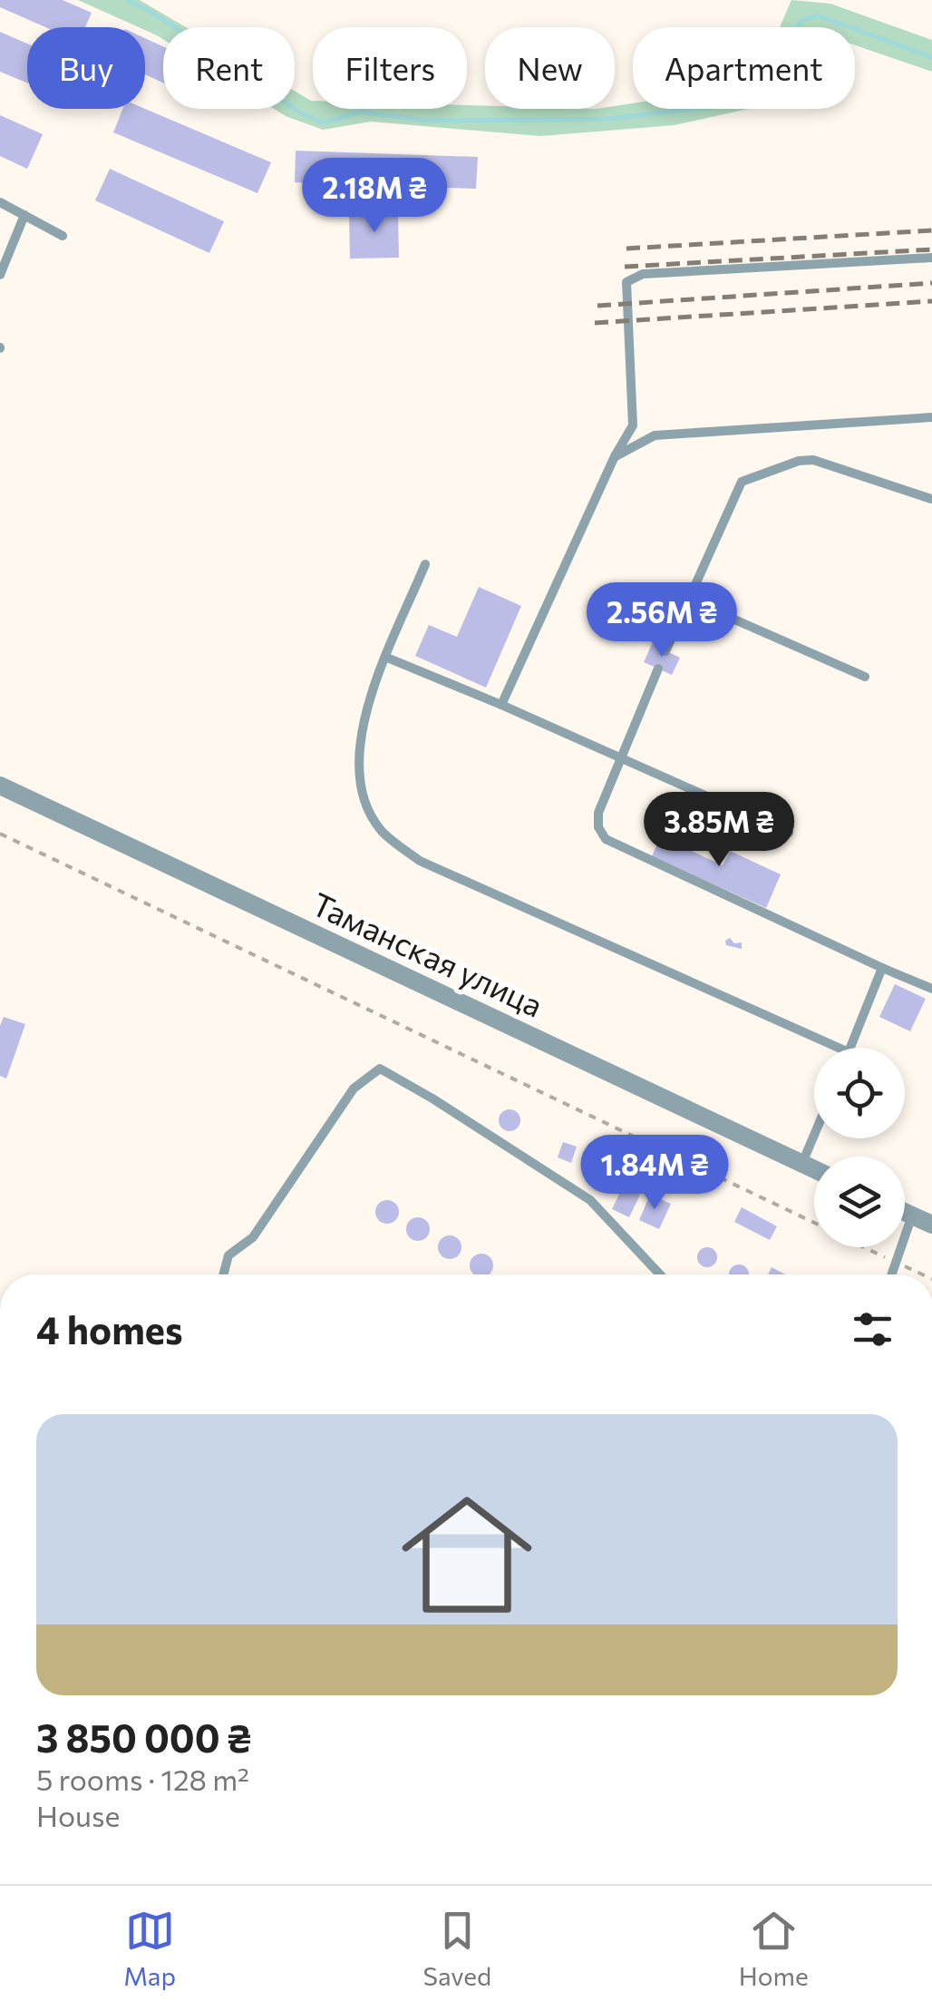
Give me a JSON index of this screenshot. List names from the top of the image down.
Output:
{
  "streets": {
    "street": ["Таманская улица"]
  },
  "page": {
    "chip": [
      "Buy",
      "Rent",
      "Filters",
      "New",
      "Apartment"
    ],
    "price": [
      "2.18M ₴",
      "2.56M ₴",
      "3.85M ₴",
      "1.84M ₴"
    ],
    "heading": "4 homes",
    "list": [
      {
        "name": "3 850 000 ₴",
        "note": "5 rooms · 128 m² · House"
      }
    ],
    "tabs": ["Map", "Saved", "Home"]
  }
}
